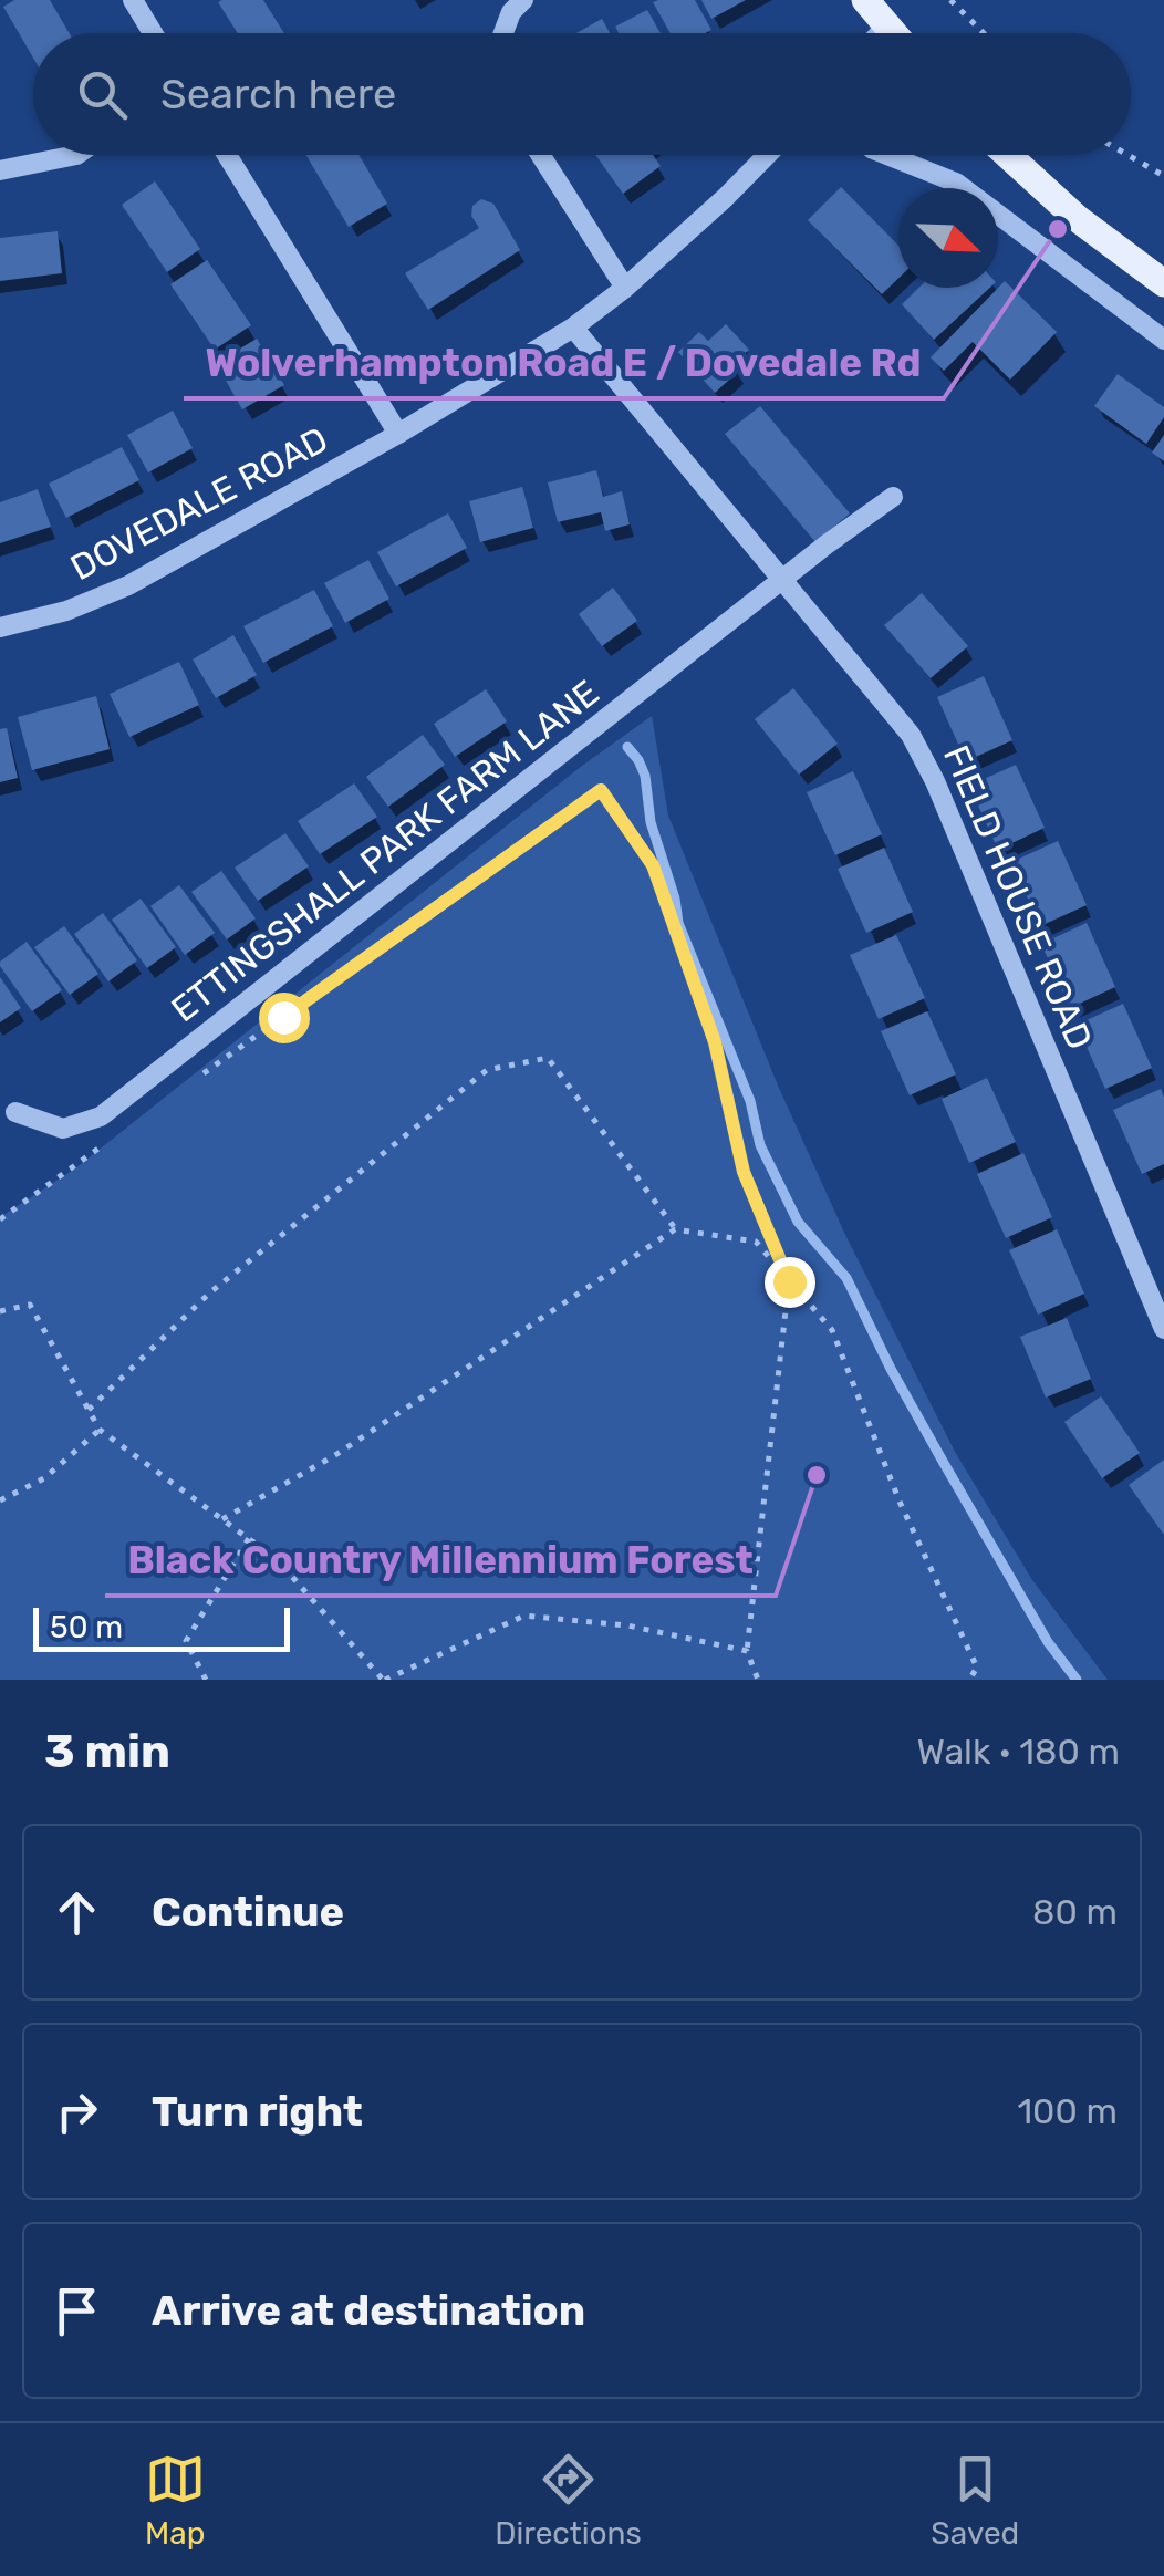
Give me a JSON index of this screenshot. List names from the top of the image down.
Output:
{
  "streets": {
    "street": ["DOVEDALE ROAD", "ETTINGSHALL PARK FARM LANE", "FIELD HOUSE ROAD"]
  },
  "crossings": [
    ["DOVEDALE ROAD", "FIELD HOUSE ROAD"],
    ["ETTINGSHALL PARK FARM LANE", "FIELD HOUSE ROAD"]
  ],
  "places": ["Wolverhampton Road E / Dovedale Rd", "Black Country Millennium Forest"],
  "scale_bar": "50 m",
  "north": "bottom right",
  "page": {
    "search": "Search here",
    "scale": "50 m",
    "heading": ["3 min", "Walk · 180 m"],
    "list": [
      ["Continue", "80 m"],
      ["Turn right", "100 m"],
      "Arrive at destination"
    ],
    "nav": ["Map", "Directions", "Saved"]
  }
}
